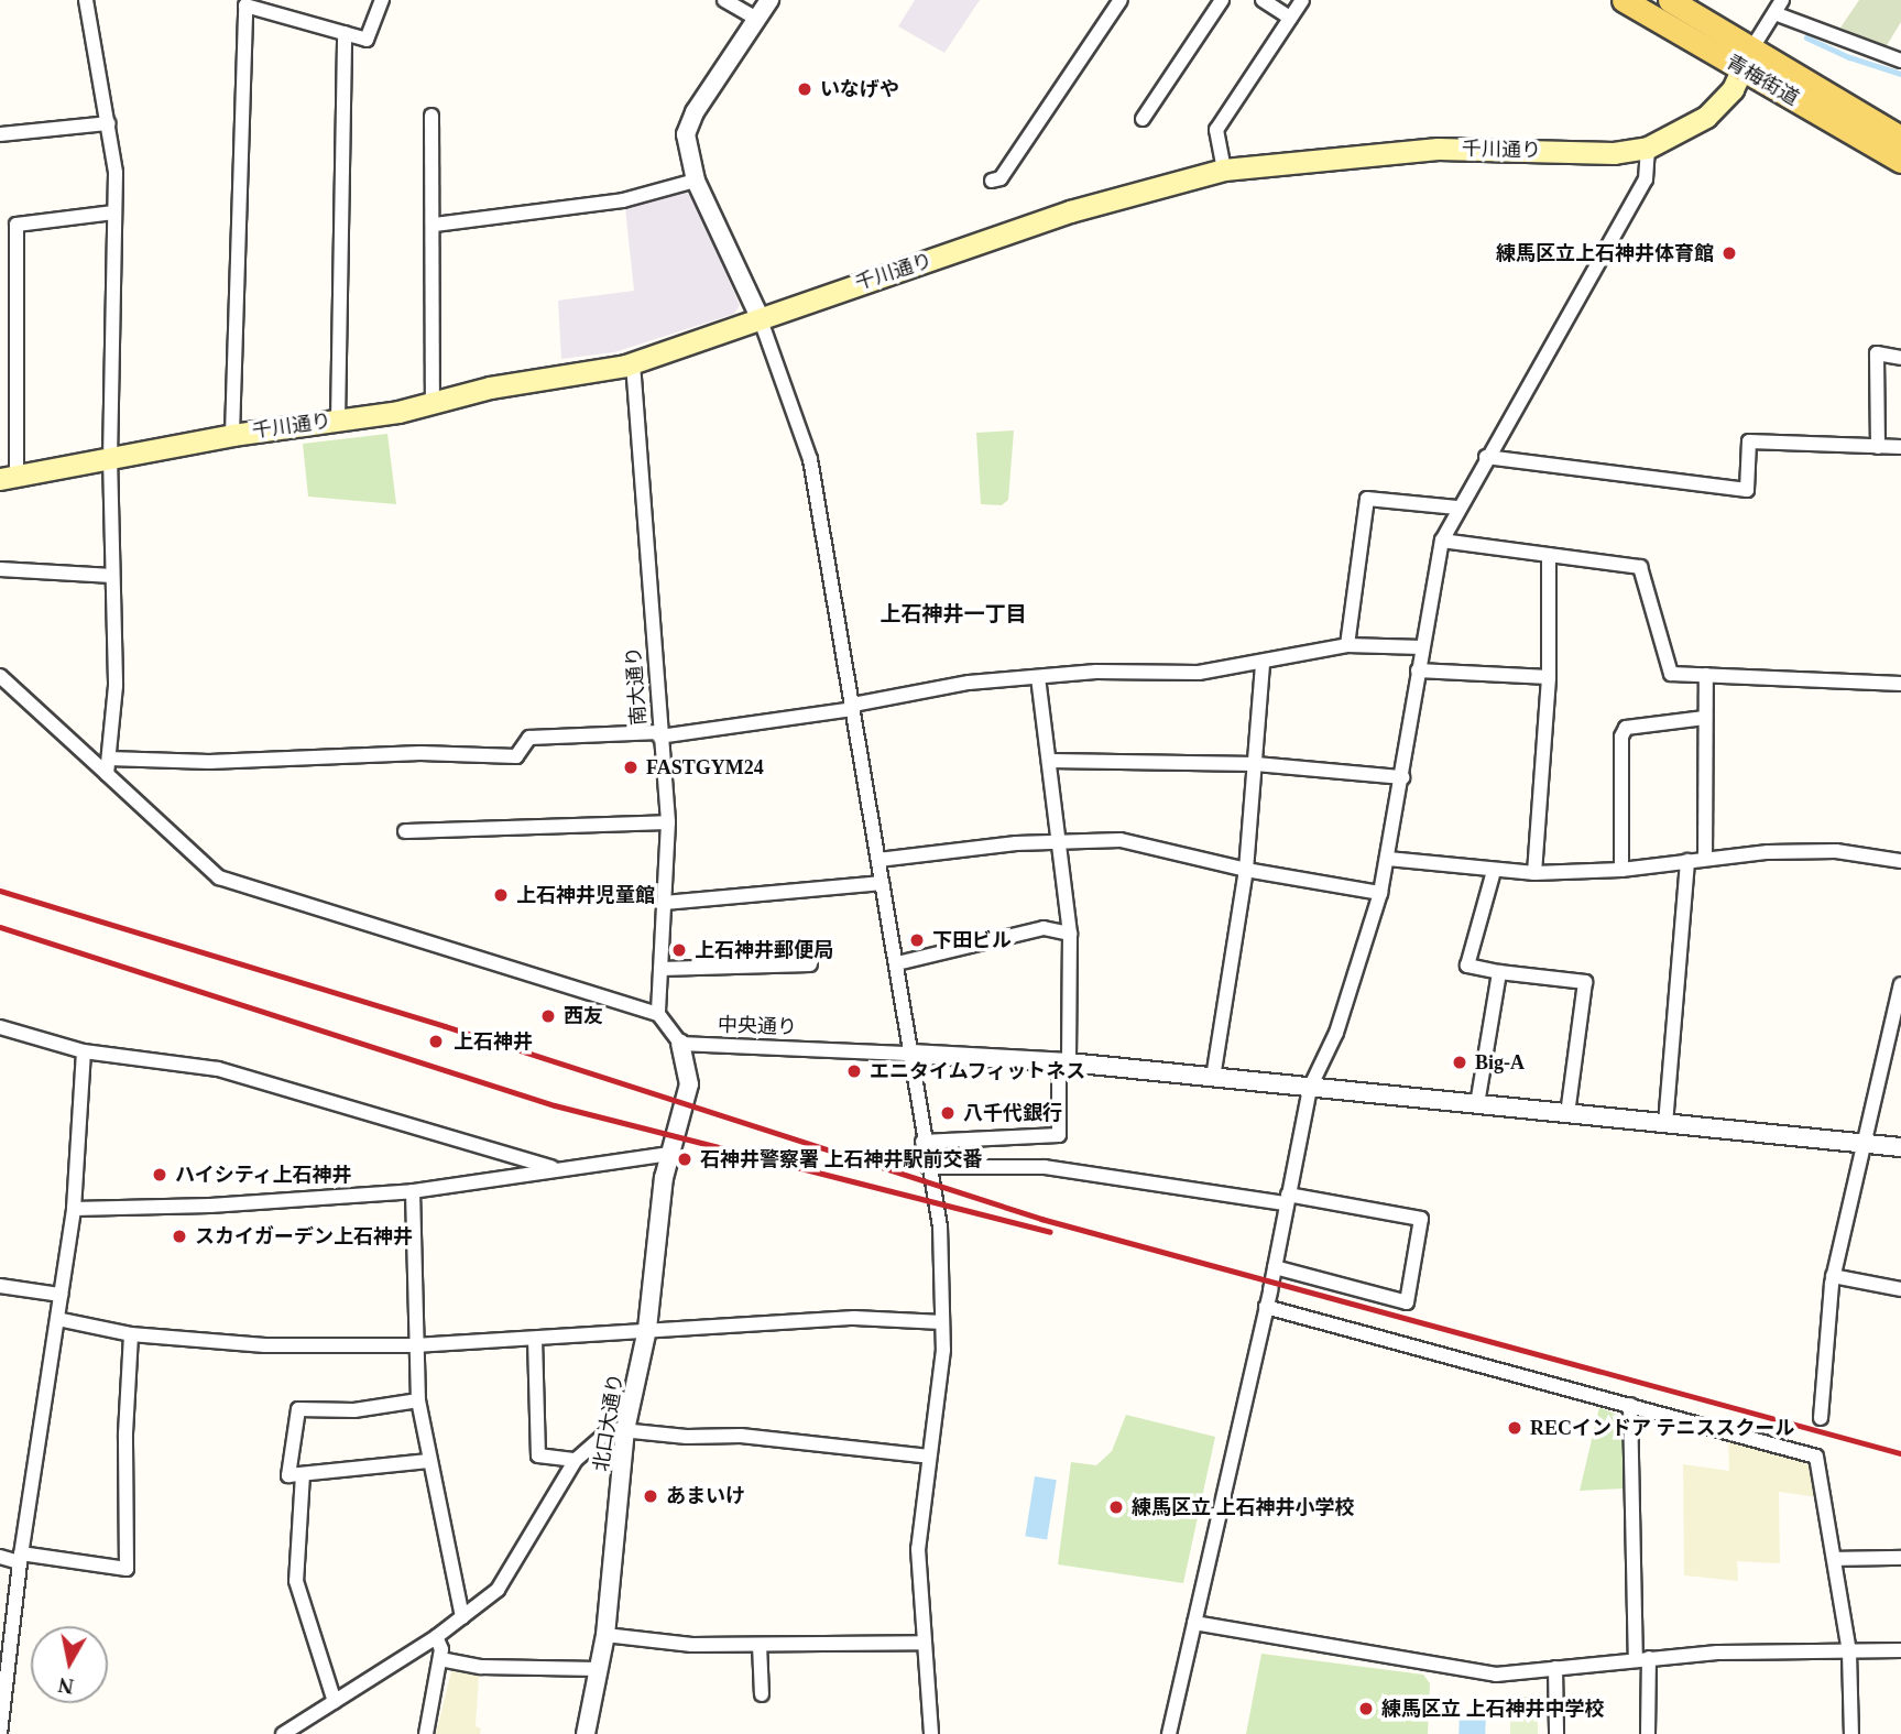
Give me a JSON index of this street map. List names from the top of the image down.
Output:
{
  "streets": {
    "main road": ["青梅街道", "千川通り"],
    "street": ["南大通り", "中央通り", "北口大通り"]
  },
  "crossings": [
    ["青梅街道", "千川通り"],
    ["千川通り", "南大通り"],
    ["中央通り", "北口大通り"]
  ],
  "districts": ["上石神井一丁目"],
  "places": [
    "いなげや",
    "練馬区立上石神井体育館",
    "FASTGYM24",
    "上石神井児童館",
    "下田ビル",
    "上石神井郵便局",
    "西友",
    "上石神井",
    "Big-A",
    "エニタイムフィットネス",
    "八千代銀行",
    "石神井警察署 上石神井駅前交番",
    "ハイシティ上石神井",
    "スカイガーデン上石神井",
    "RECインドア テニススクール",
    "あまいけ",
    "練馬区立 上石神井小学校",
    "練馬区立 上石神井中学校"
  ],
  "north": "bottom"
}
